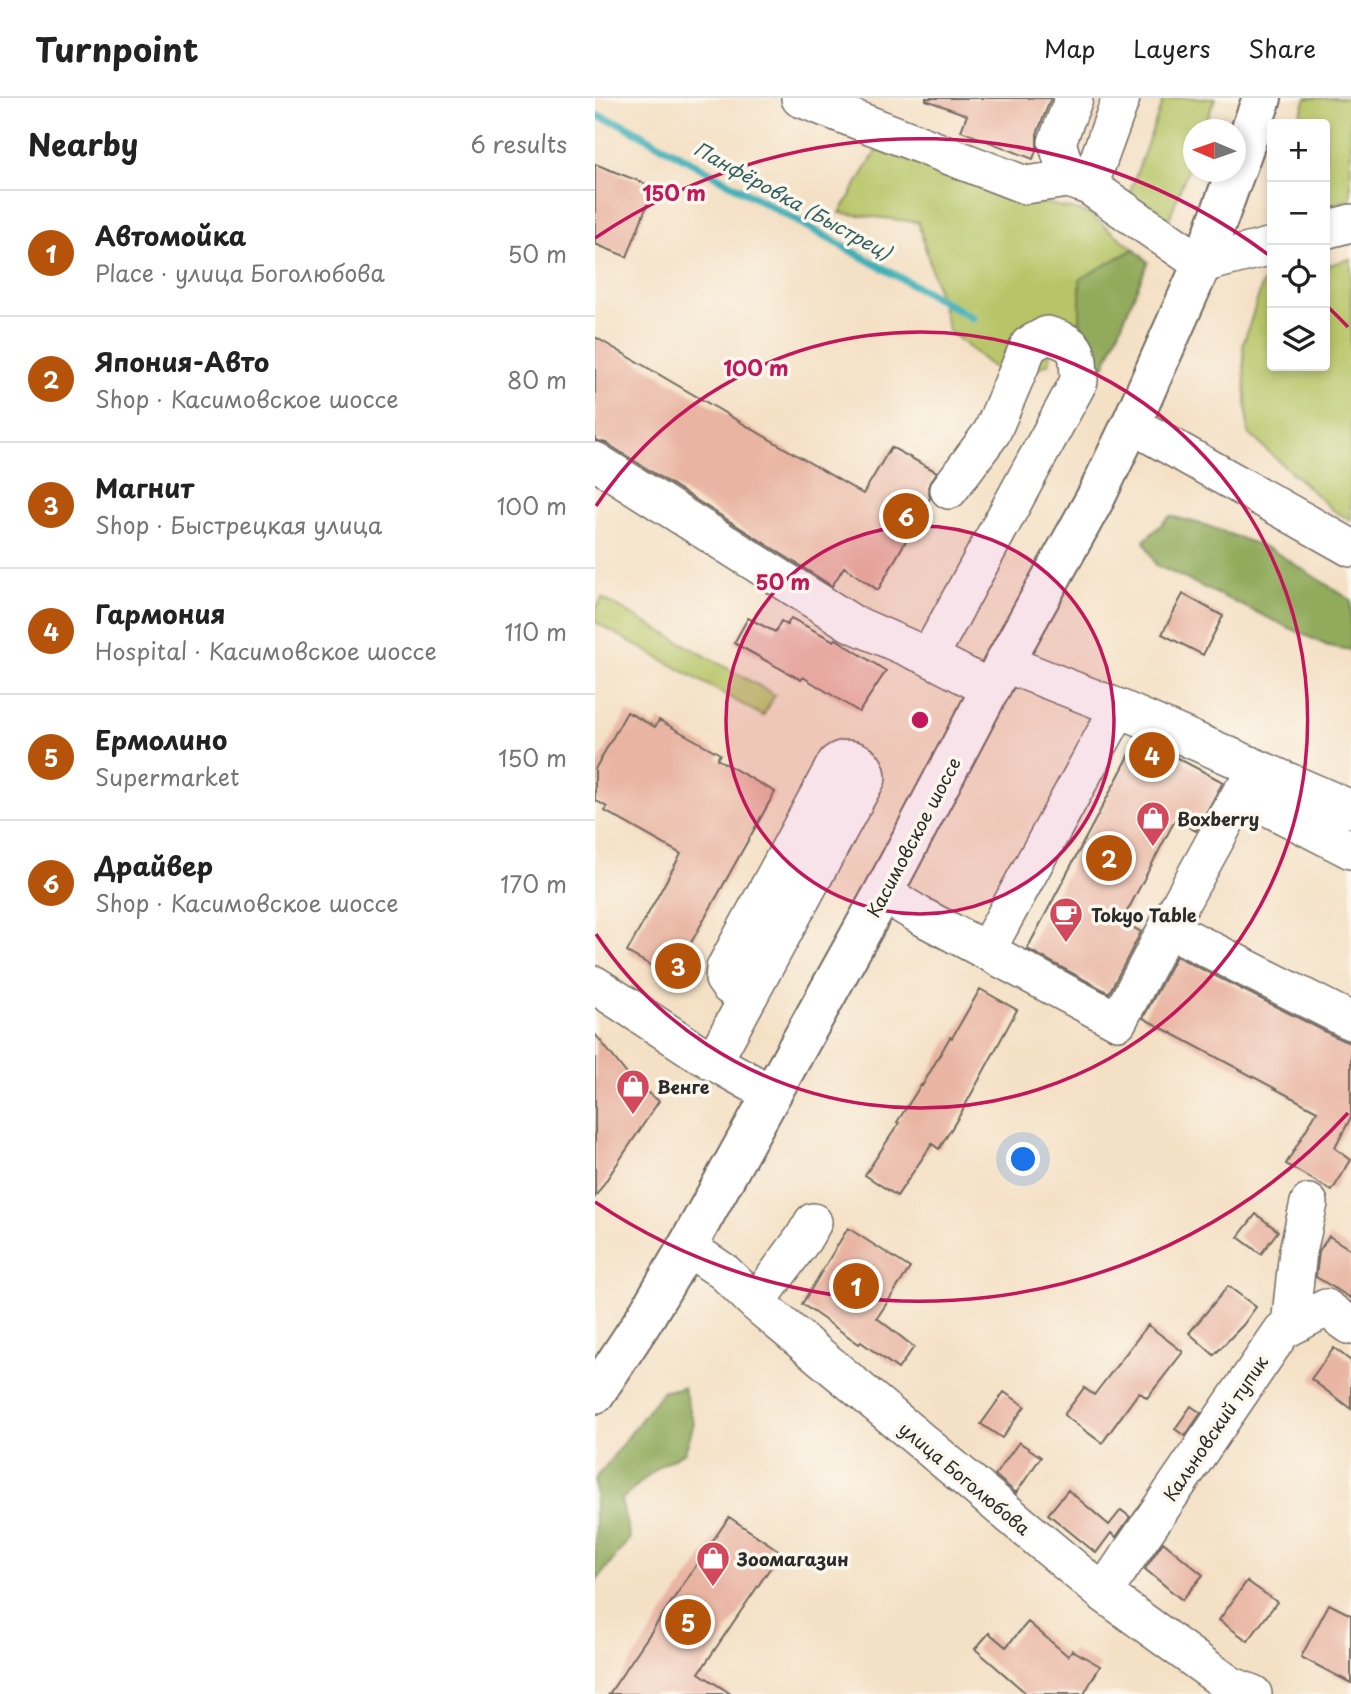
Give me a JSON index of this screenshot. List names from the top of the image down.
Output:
{
  "streets": {
    "main road": ["Касимовское шоссе"],
    "street": ["Кальновский тупик", "улица Боголюбова"]
  },
  "crossings": [
    ["Касимовское шоссе", "улица Боголюбова"],
    ["Кальновский тупик", "улица Боголюбова"]
  ],
  "water": ["Панфёровка (Быстрец)"],
  "places": {
    "shop": ["Boxberry", "Венге", "Зоомагазин"],
    "cafe": ["Tokyo Table"]
  },
  "north": "left",
  "page": {
    "header": "Turnpoint",
    "nav": ["Map", "Layers", "Share"],
    "heading": ["Nearby", "6 results"],
    "map_buttons": ["+", "−"],
    "list": [
      {
        "mark": "1",
        "name": "Автомойка",
        "note": "Place · улица Боголюбова",
        "value": "50 m"
      },
      {
        "mark": "2",
        "name": "Япония-Авто",
        "note": "Shop · Касимовское шоссе",
        "value": "80 m"
      },
      {
        "mark": "3",
        "name": "Магнит",
        "note": "Shop · Быстрецкая улица",
        "value": "100 m"
      },
      {
        "mark": "4",
        "name": "Гармония",
        "note": "Hospital · Касимовское шоссе",
        "value": "110 m"
      },
      {
        "mark": "5",
        "name": "Ермолино",
        "note": "Supermarket",
        "value": "150 m"
      },
      {
        "mark": "6",
        "name": "Драйвер",
        "note": "Shop · Касимовское шоссе",
        "value": "170 m"
      }
    ],
    "pins": [
      "6",
      "4",
      "2",
      "3",
      "1",
      "5"
    ]
  },
  "rings": ["150 m", "100 m", "50 m"]
}
